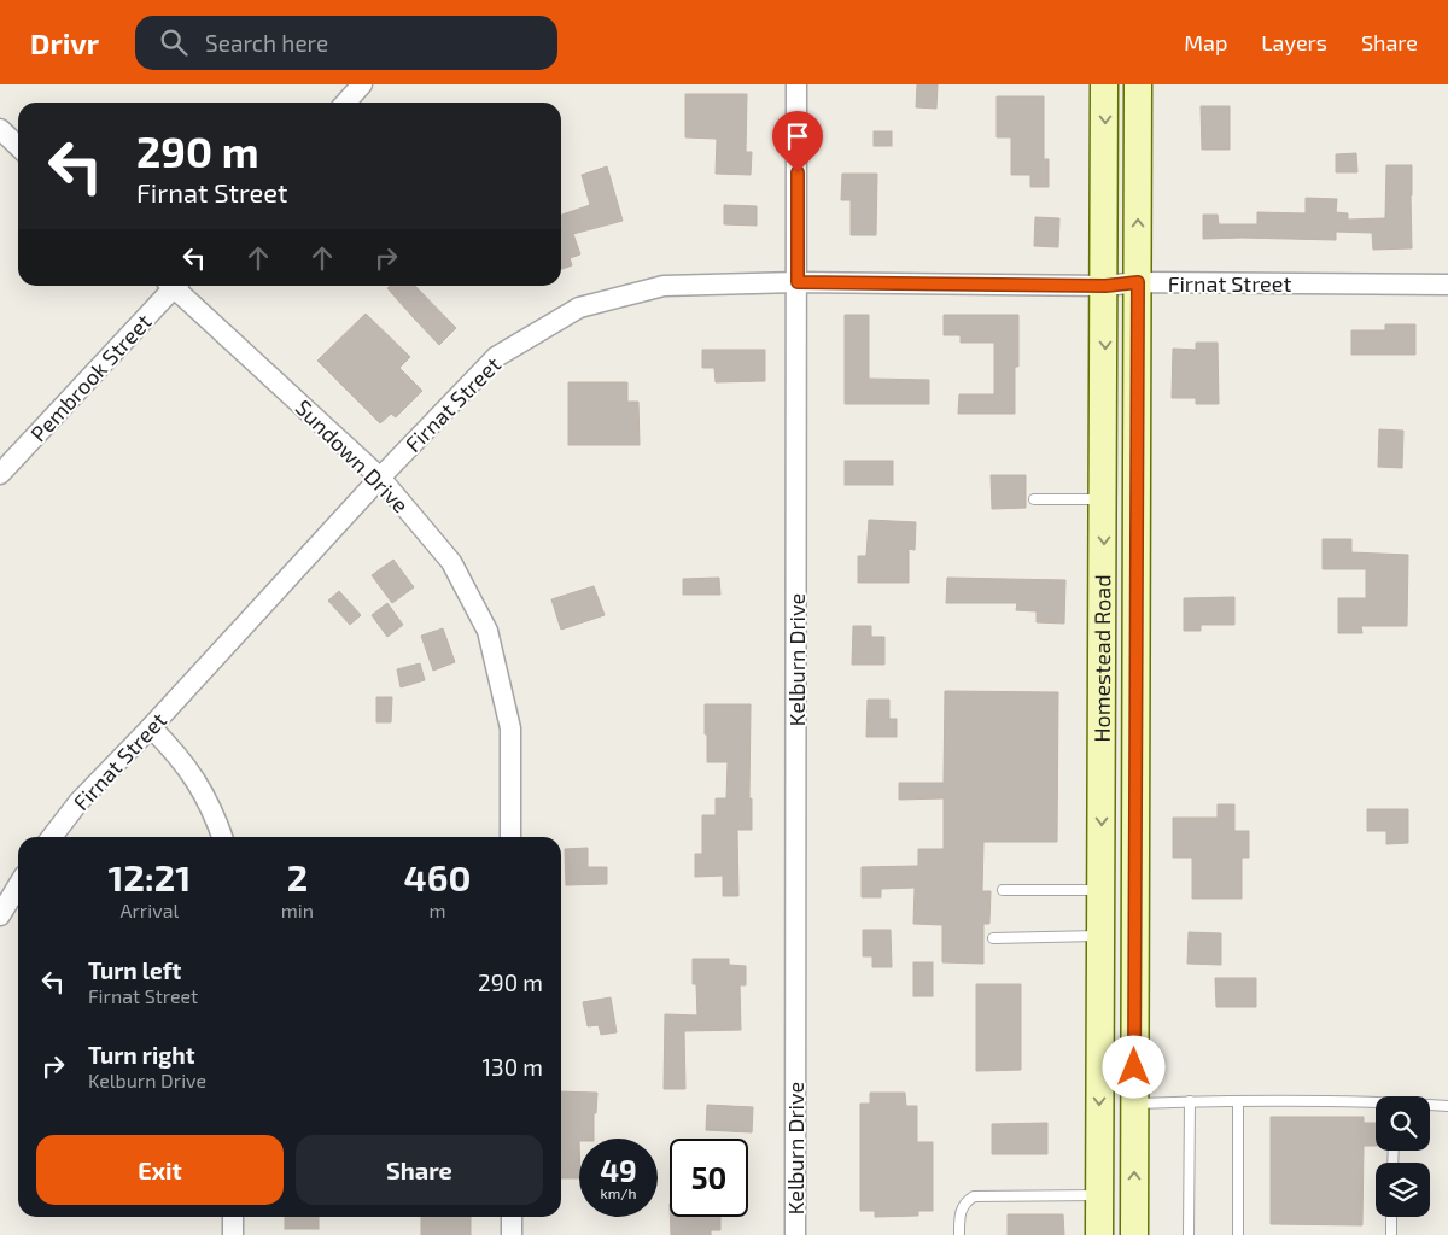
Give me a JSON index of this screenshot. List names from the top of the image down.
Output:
{
  "streets": {
    "main road": ["Homestead Road"],
    "street": [
      "Firnat Street",
      "Pembrook Street",
      "Sundown Drive",
      "Kelburn Drive"
    ]
  },
  "crossings": [
    ["Firnat Street", "Sundown Drive"],
    ["Firnat Street", "Kelburn Drive"],
    ["Firnat Street", "Homestead Road"]
  ],
  "page": {
    "header": "Drivr",
    "search": "Search here",
    "nav": ["Map", "Layers", "Share"],
    "turn": ["290 m", "Firnat Street"],
    "eta": [
      "12:21",
      "Arrival",
      "2",
      "min",
      "460",
      "m"
    ],
    "list": [
      {
        "name": "Turn left",
        "note": "Firnat Street",
        "value": "290 m"
      },
      {
        "name": "Turn right",
        "note": "Kelburn Drive",
        "value": "130 m"
      }
    ],
    "buttons": ["Exit", "Share"],
    "speed": "49 km/h",
    "limit": "50"
  }
}
